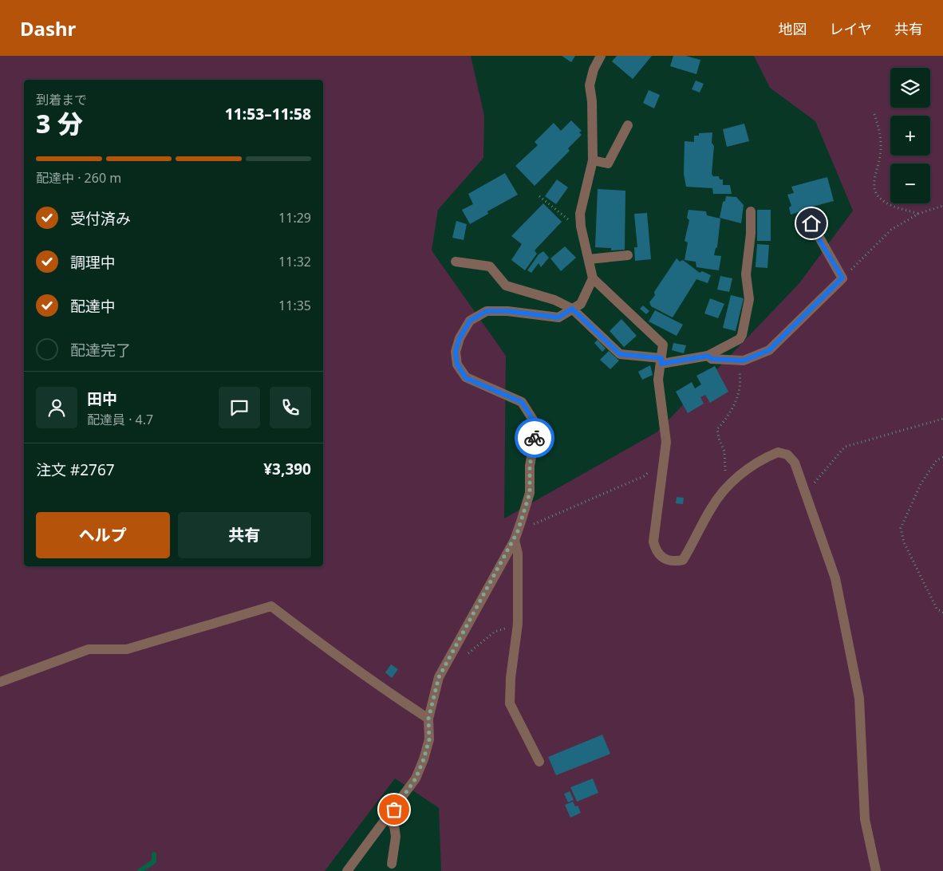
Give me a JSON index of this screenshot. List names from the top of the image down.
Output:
{
  "page": {
    "header": "Dashr",
    "nav": ["地図", "レイヤ", "共有"],
    "map_buttons": ["+", "−"],
    "heading": ["3 分", "到着まで", "11:53–11:58"],
    "panel": [
      "田中",
      "配達員 · 4.7",
      "注文 #2767",
      "¥3,390"
    ],
    "bar": "配達中 · 260 m",
    "list": [
      ["受付済み", "11:29"],
      ["調理中", "11:32"],
      ["配達中", "11:35"],
      "配達完了"
    ],
    "buttons": ["ヘルプ", "共有"]
  }
}
